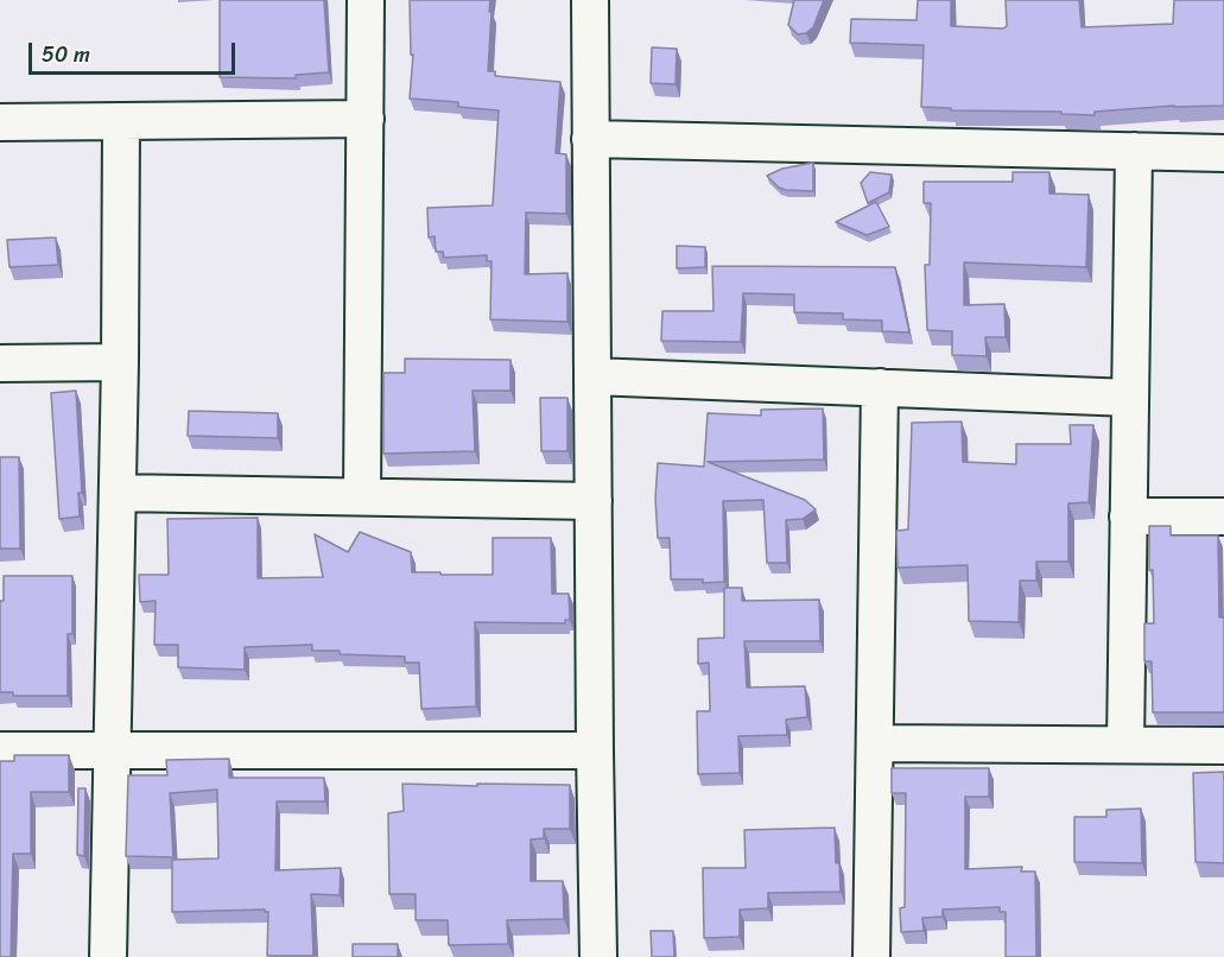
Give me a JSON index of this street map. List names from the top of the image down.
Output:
{
  "scale_bar": "50 m"
}
